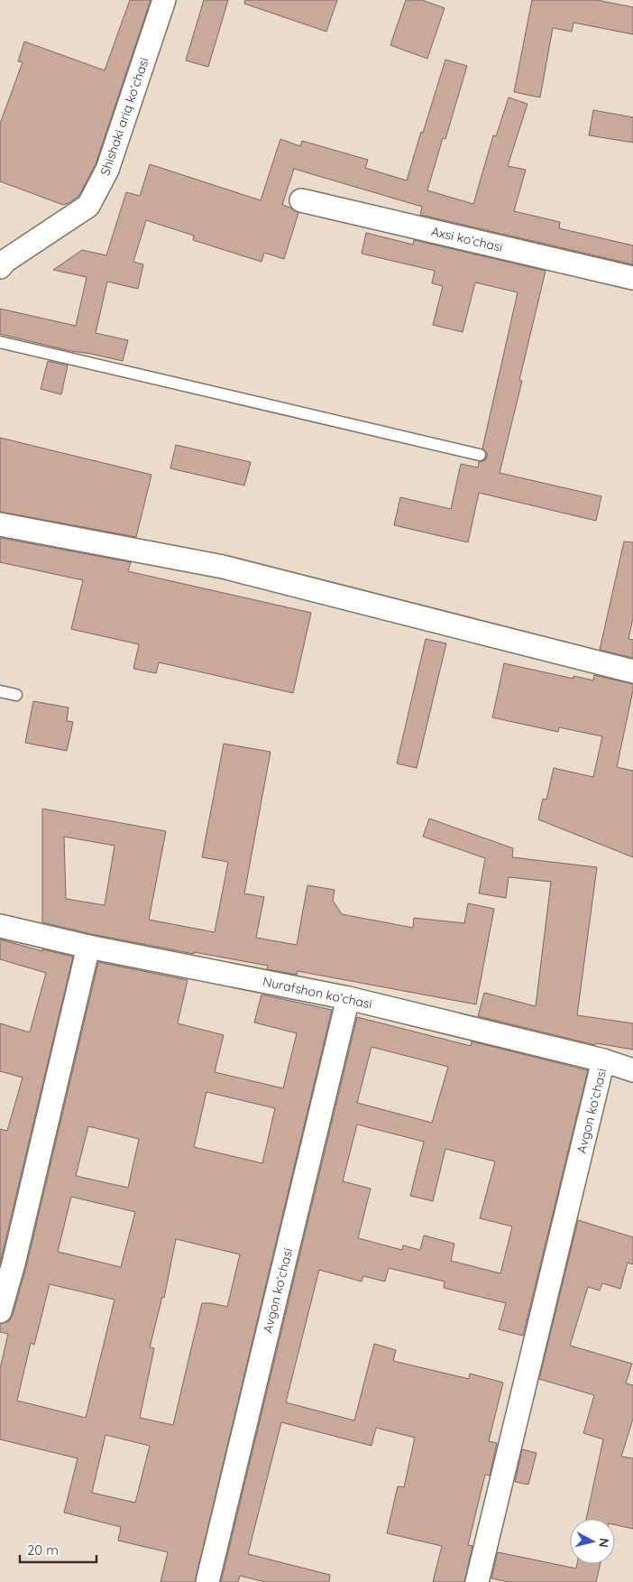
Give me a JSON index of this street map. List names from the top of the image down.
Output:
{
  "streets": {
    "street": [
      "Shishaki ariq koʻchasi",
      "Axsi koʻchasi",
      "Nurafshon koʻchasi",
      "Avgon koʻchasi"
    ]
  },
  "crossings": [
    ["Nurafshon koʻchasi", "Avgon koʻchasi"]
  ],
  "scale_bar": "20 m",
  "north": "right"
}
